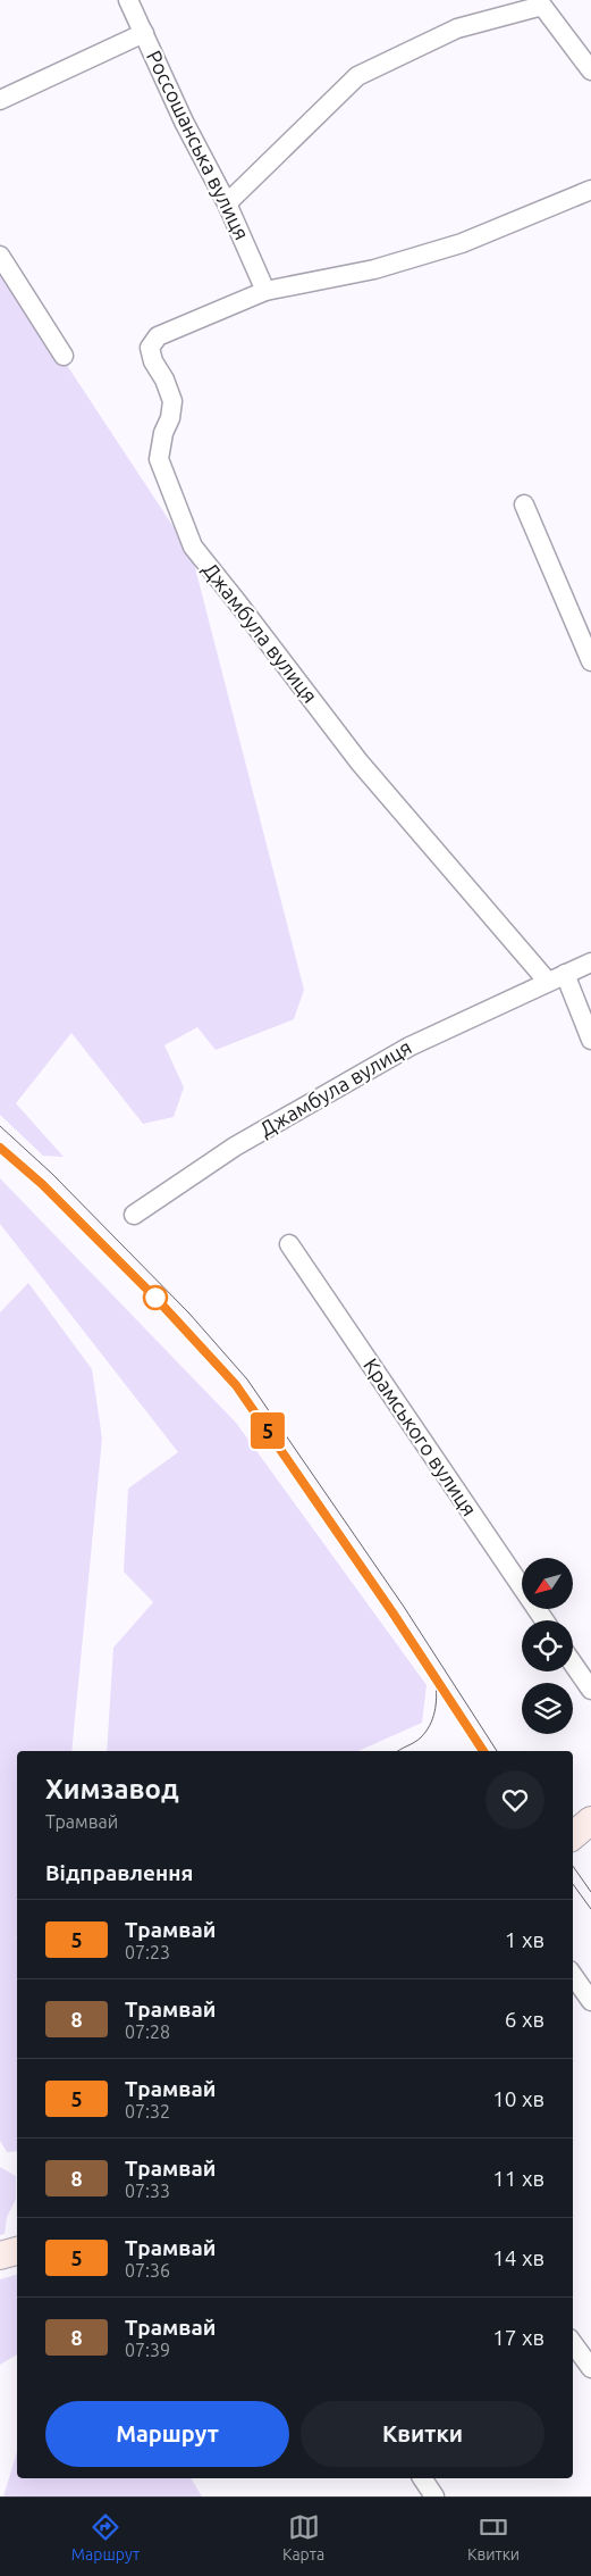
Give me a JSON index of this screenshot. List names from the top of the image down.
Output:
{
  "streets": {
    "street": ["Россошанська вулиця", "Джамбула вулиця", "Крамського вулиця"]
  },
  "crossings": [
    ["Россошанська вулиця", "Джамбула вулиця"]
  ],
  "lines": ["tram line 5"],
  "north": "bottom left",
  "page": {
    "on_map": "5",
    "heading": [
      ["Химзавод", "Трамвай"],
      "Відправлення"
    ],
    "list": [
      {
        "mark": "5",
        "name": "Трамвай",
        "note": "07:23",
        "value": "1 хв"
      },
      {
        "mark": "8",
        "name": "Трамвай",
        "note": "07:28",
        "value": "6 хв"
      },
      {
        "mark": "5",
        "name": "Трамвай",
        "note": "07:32",
        "value": "10 хв"
      },
      {
        "mark": "8",
        "name": "Трамвай",
        "note": "07:33",
        "value": "11 хв"
      },
      {
        "mark": "5",
        "name": "Трамвай",
        "note": "07:36",
        "value": "14 хв"
      },
      {
        "mark": "8",
        "name": "Трамвай",
        "note": "07:39",
        "value": "17 хв"
      }
    ],
    "buttons": ["Маршрут", "Квитки"],
    "tabs": ["Маршрут", "Карта", "Квитки"]
  }
}
